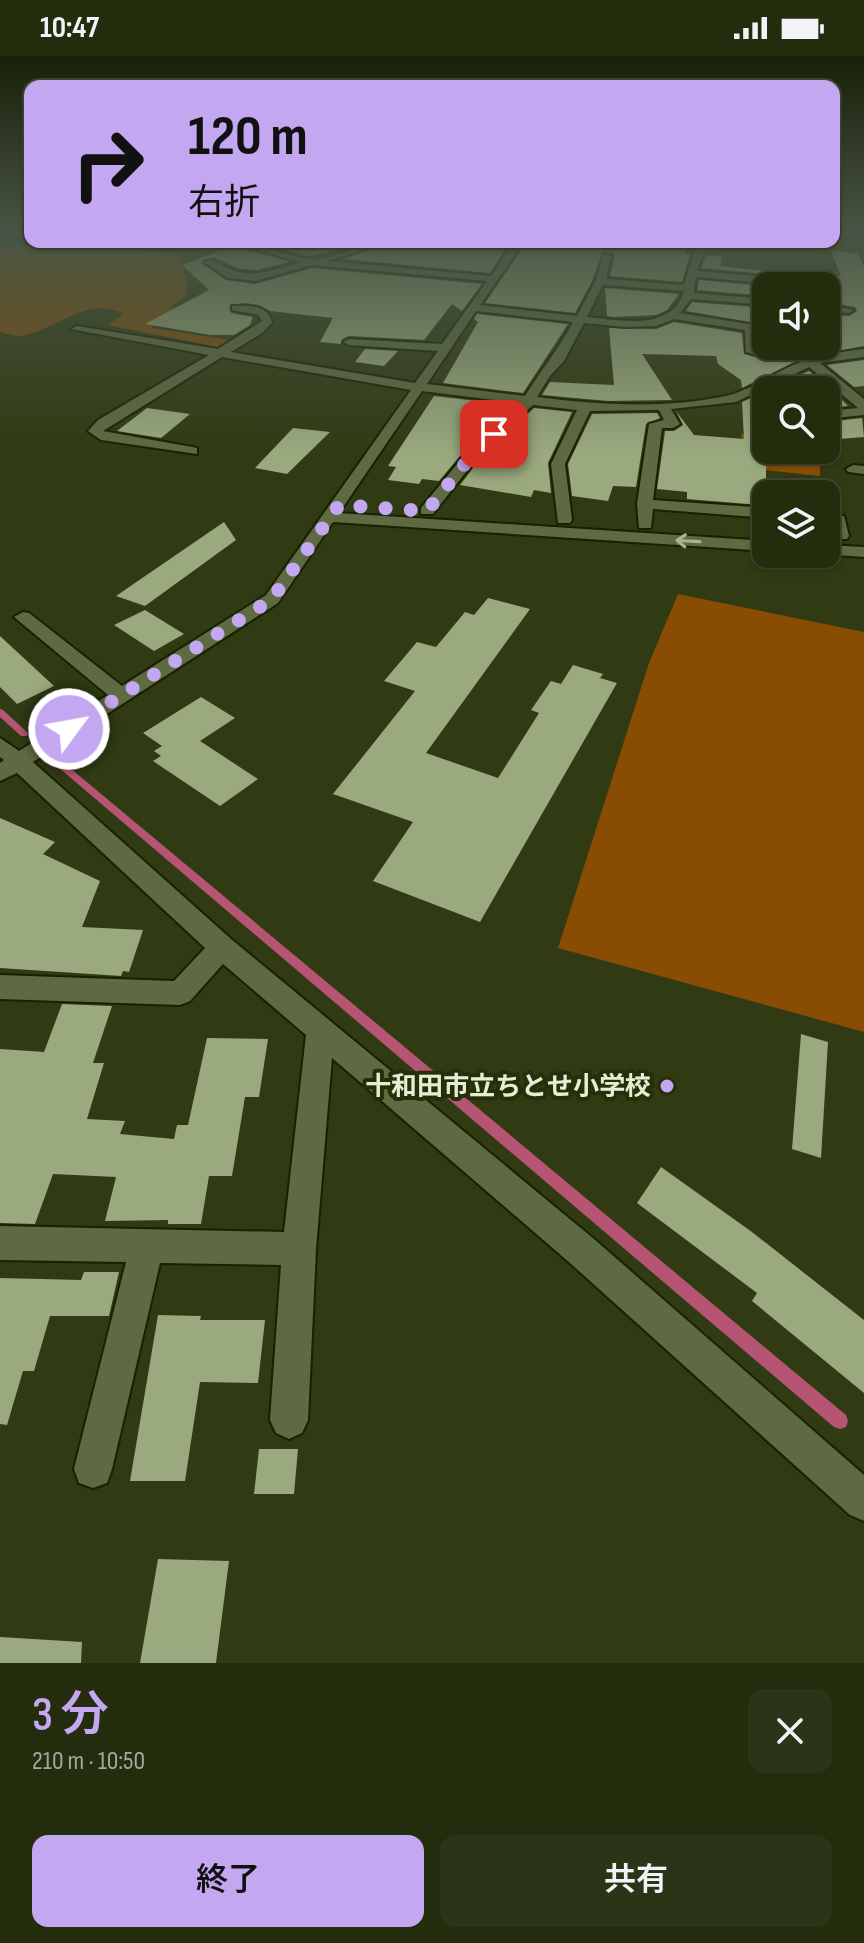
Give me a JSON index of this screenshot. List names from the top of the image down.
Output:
{
  "places": ["十和田市立ちとせ小学校"],
  "page": {
    "status": "10:47",
    "turn": ["120 m", "右折"],
    "heading": ["3 分", "210 m · 10:50"],
    "buttons": ["終了", "共有"]
  }
}
